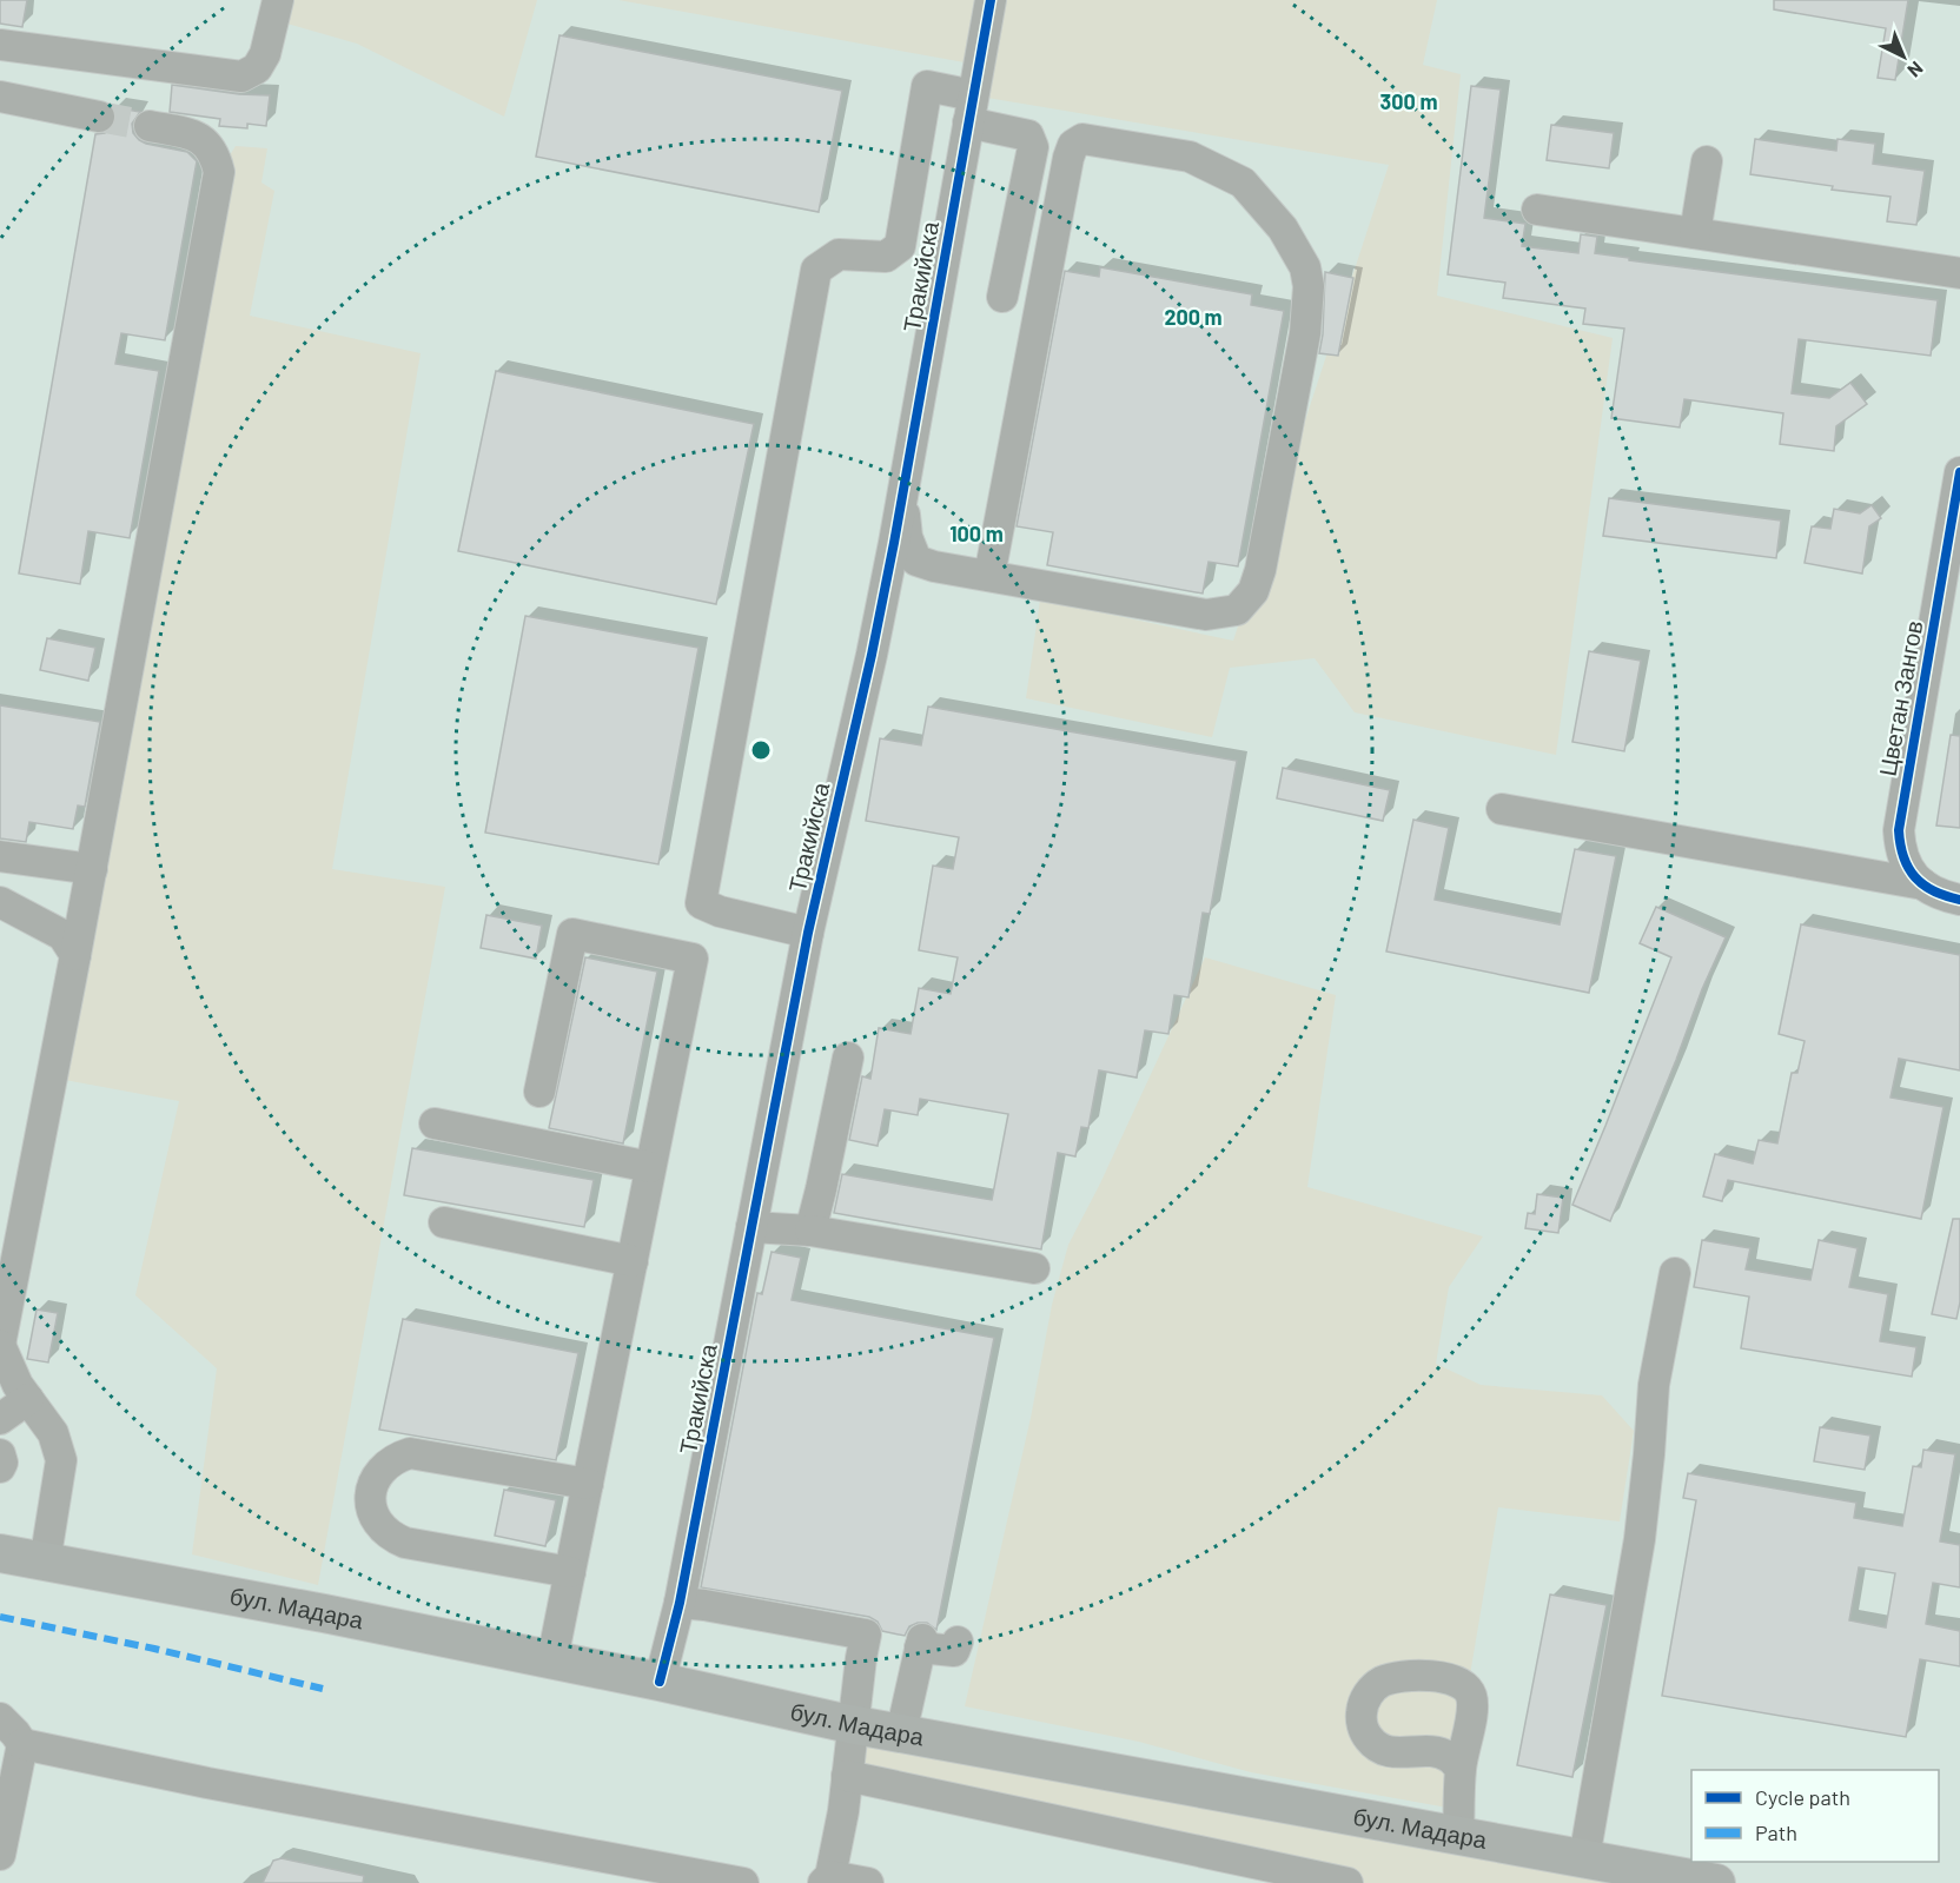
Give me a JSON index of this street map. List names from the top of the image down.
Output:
{
  "streets": {
    "main road": ["бул. Мадара"],
    "street": ["Тракийска", "Цветан Зангов"]
  },
  "crossings": [
    ["Тракийска", "бул. Мадара"]
  ],
  "legend": ["Cycle path", "Path"],
  "north": "bottom right",
  "rings": ["300 m", "200 m", "100 m"]
}
